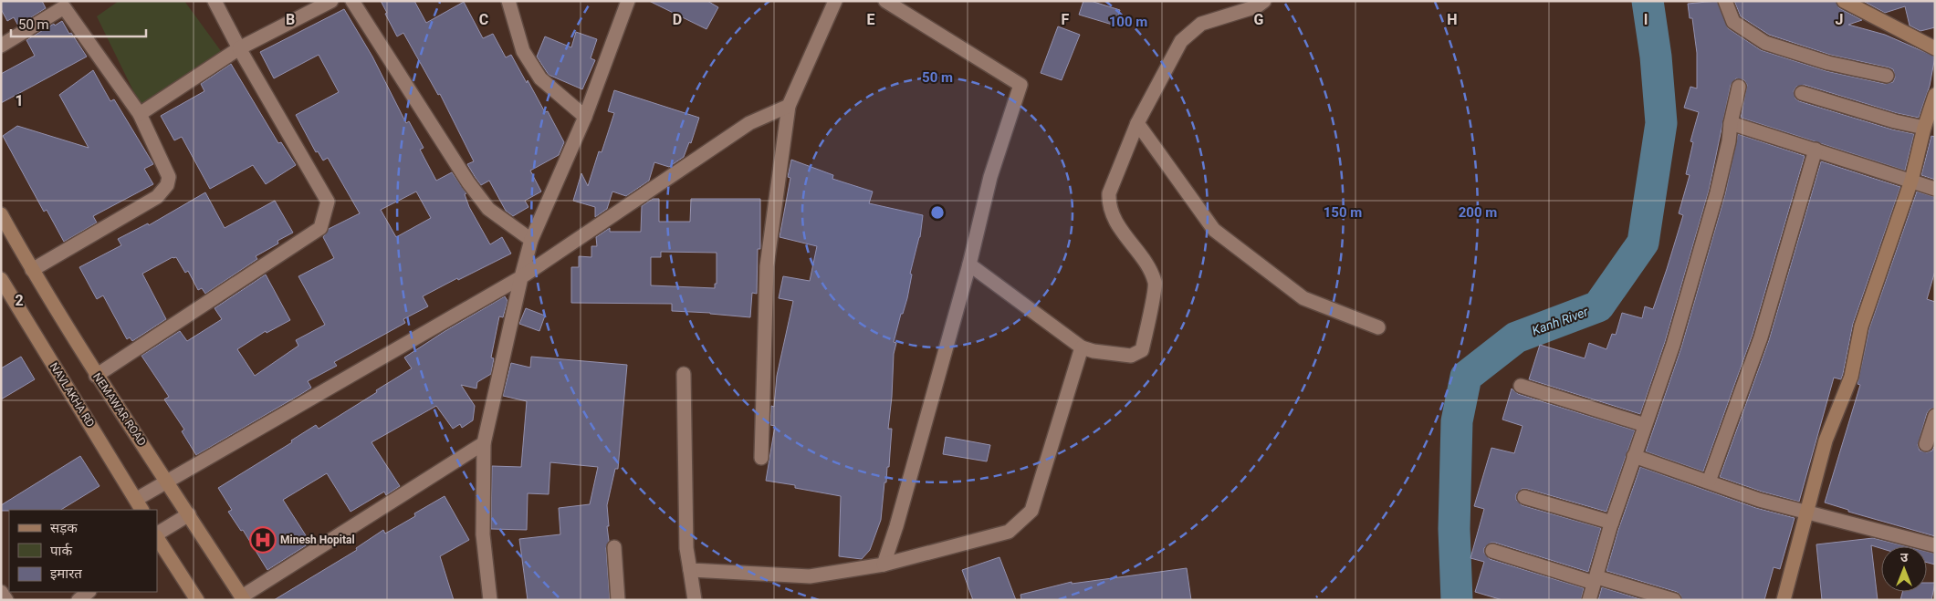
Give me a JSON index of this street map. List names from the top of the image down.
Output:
{
  "streets": {
    "main road": ["NAVLAKHA RD", "NEMAWAR ROAD"]
  },
  "water": ["Kanh River"],
  "places": {
    "hospital": ["Minesh Hopital"]
  },
  "legend": ["सड़क", "पार्क", "इमारत"],
  "scale_bar": "50 m",
  "north": "top",
  "grid": {
    "columns": [
      "B",
      "C",
      "D",
      "E",
      "F",
      "G",
      "H",
      "I",
      "J"
    ],
    "rows": ["1", "2"]
  },
  "rings": [
    "100 m",
    "50 m",
    "150 m",
    "200 m"
  ]
}
